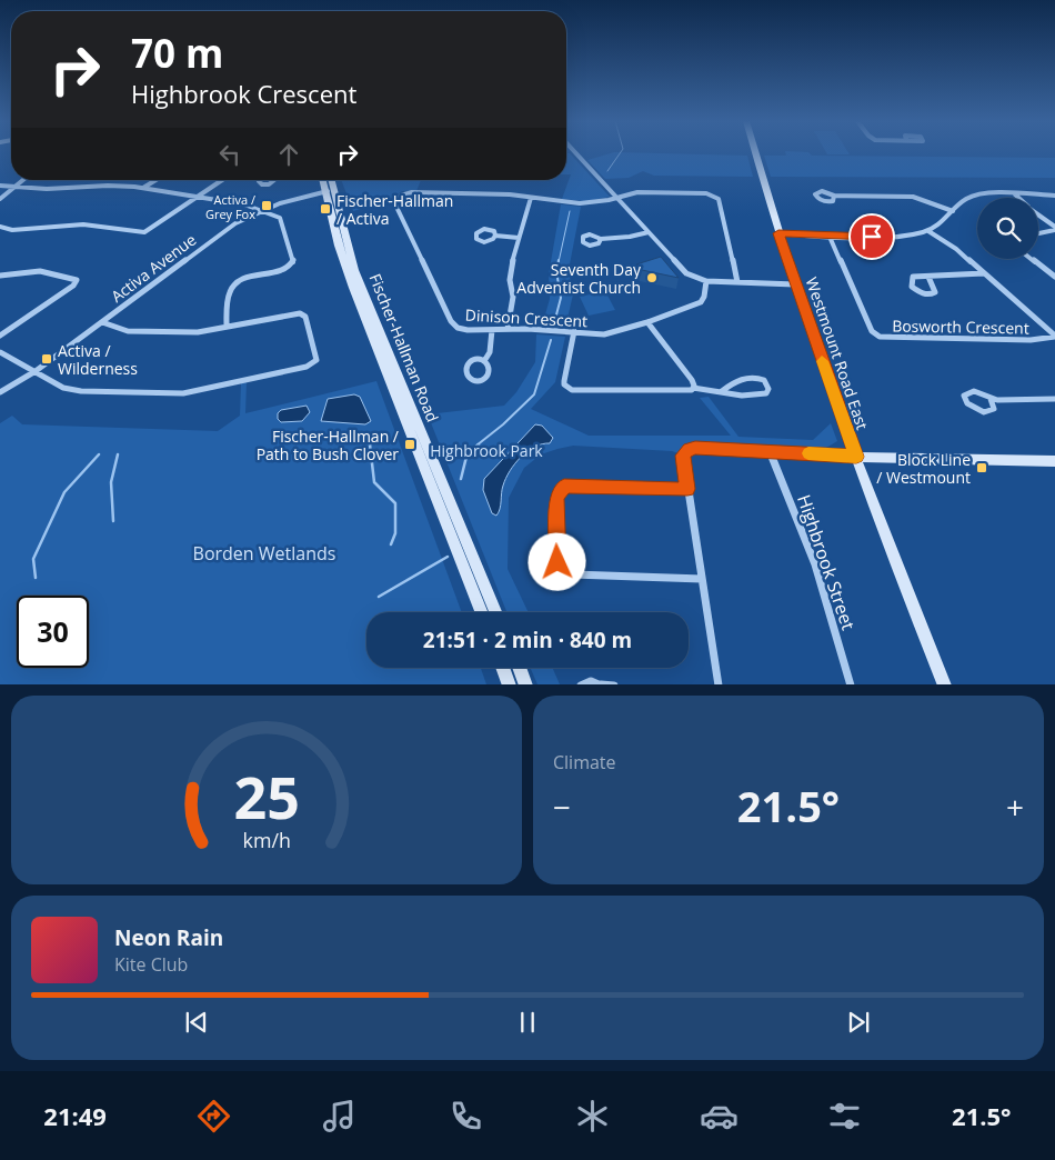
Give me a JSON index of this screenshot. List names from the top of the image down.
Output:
{
  "streets": {
    "main road": ["Fischer-Hallman Road", "Westmount Road East"],
    "street": [
      "Activa Avenue",
      "Dinison Crescent",
      "Bosworth Crescent",
      "Highbrook Street"
    ]
  },
  "crossings": [
    ["Activa Avenue", "Fischer-Hallman Road"]
  ],
  "parks": ["Highbrook Park", "Borden Wetlands"],
  "places": {
    "transit": [
      "Activa / Grey Fox",
      "Fischer-Hallman / Activa",
      "Activa / Wilderness",
      "Fischer-Hallman / Path to Bush Clover",
      "Block Line / Westmount"
    ],
    "other": ["Seventh Day Adventist Church"]
  },
  "page": {
    "turn": ["70 m", "Highbrook Crescent"],
    "limit": "30",
    "trip": "21:51 · 2 min · 840 m",
    "tile": "Climate",
    "heat": ["−", "21.5°", "+"],
    "song": ["Neon Rain", "Kite Club"],
    "tabs": ["21:49", "21.5°"],
    "gauge": ["25", "km/h"]
  }
}
